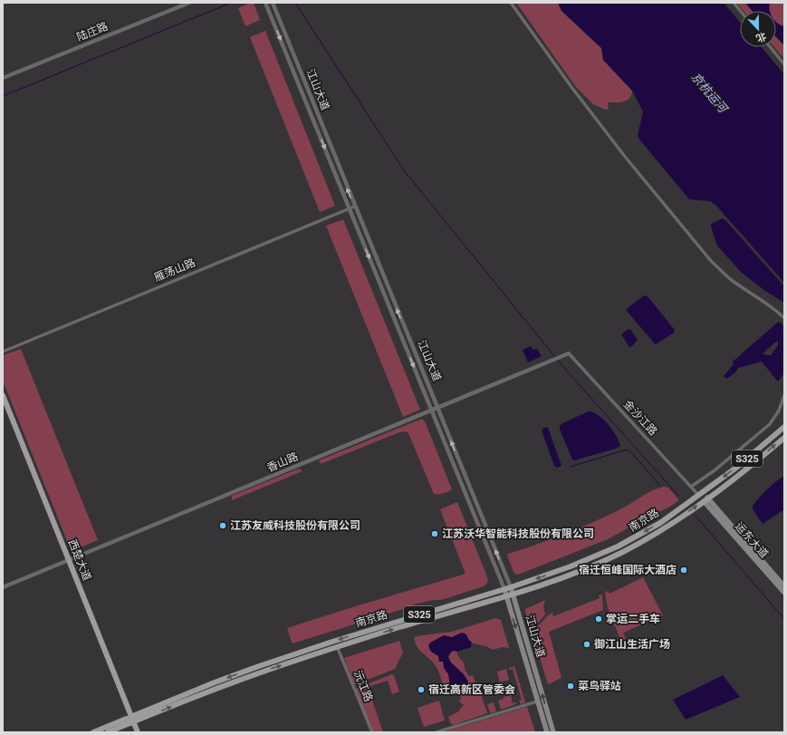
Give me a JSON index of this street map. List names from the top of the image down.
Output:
{
  "streets": {
    "main road": [
      "江山大道",
      "S325",
      "南京路",
      "运东大道",
      "西楚大道"
    ],
    "street": [
      "陆庄路",
      "雁荡山路",
      "金沙江路",
      "香山路",
      "沅江路"
    ]
  },
  "crossings": [
    ["江山大道", "雁荡山路"],
    ["江山大道", "香山路"],
    ["江山大道", "南京路"],
    ["金沙江路", "香山路"],
    ["金沙江路", "南京路"],
    ["香山路", "西楚大道"],
    ["南京路", "运东大道"],
    ["南京路", "西楚大道"],
    ["南京路", "沅江路"]
  ],
  "water": ["京杭运河"],
  "places": [
    "江苏友威科技股份有限公司",
    "江苏沃华智能科技股份有限公司",
    "宿迁恒峰国际大酒店",
    "掌运二手车",
    "御江山生活广场",
    "菜鸟驿站",
    "宿迁高新区管委会"
  ],
  "north": "bottom"
}
